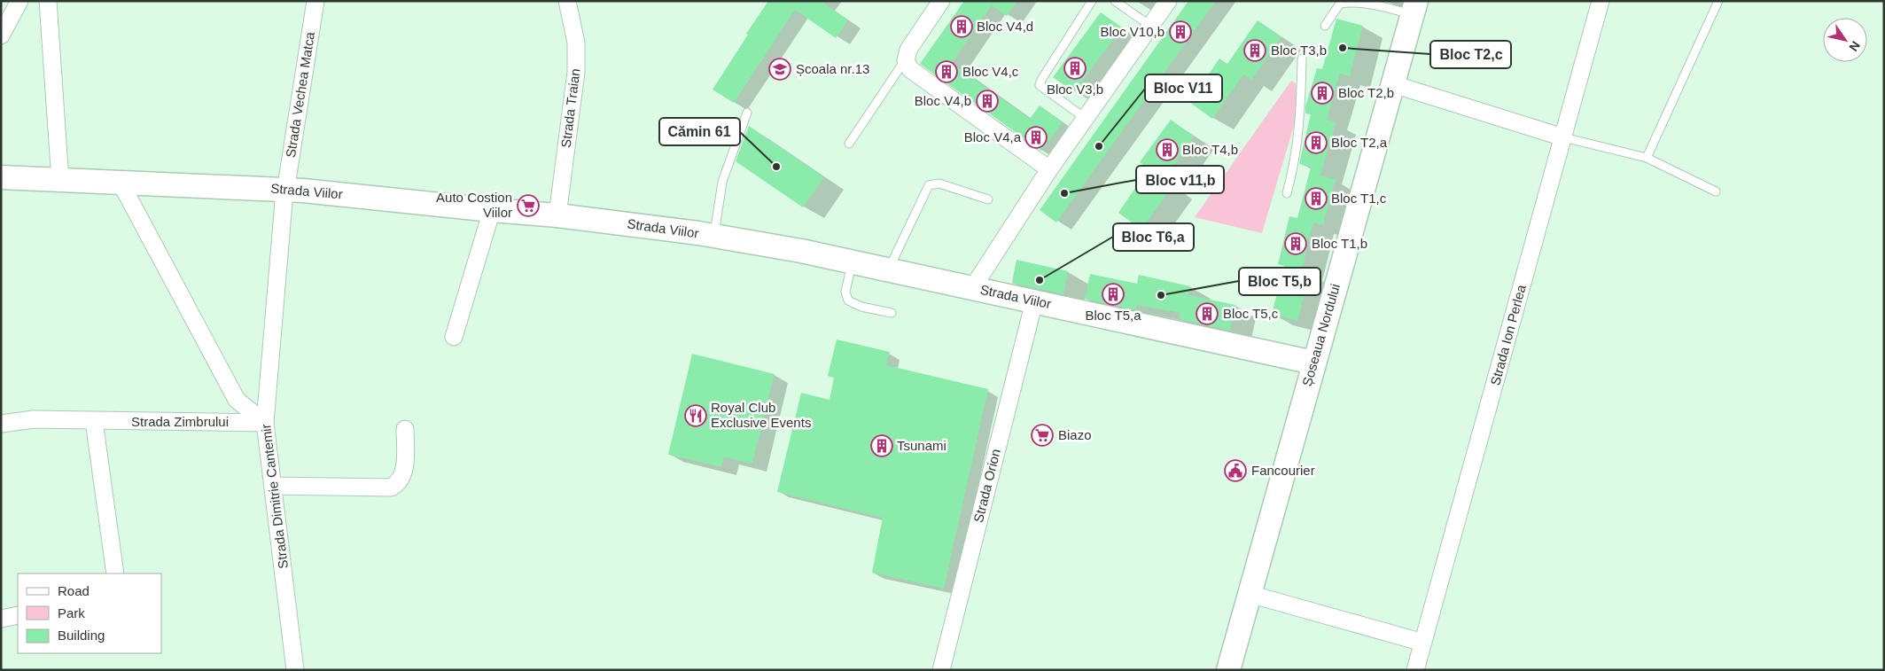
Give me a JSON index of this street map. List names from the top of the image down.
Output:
{
  "streets": {
    "street": [
      "Strada Vechea Matca",
      "Strada Traian",
      "Strada Viilor",
      "Șoseaua Nordului",
      "Strada Ion Perlea",
      "Strada Zimbrului",
      "Strada Orion",
      "Strada Dimitrie Cantemir"
    ]
  },
  "crossings": [
    ["Strada Vechea Matca", "Strada Viilor"],
    ["Strada Vechea Matca", "Strada Dimitrie Cantemir"],
    ["Strada Traian", "Strada Viilor"],
    ["Strada Viilor", "Șoseaua Nordului"],
    ["Strada Viilor", "Strada Orion"],
    ["Strada Viilor", "Strada Dimitrie Cantemir"],
    ["Strada Zimbrului", "Strada Dimitrie Cantemir"]
  ],
  "places": {
    "building": [
      "Bloc V4,d",
      "Bloc V10,b",
      "Bloc T3,b",
      "Bloc V3,b",
      "Bloc V4,c",
      "Bloc T2,b",
      "Bloc V4,b",
      "Bloc V4,a",
      "Bloc T2,a",
      "Bloc T4,b",
      "Bloc T1,c",
      "Bloc T1,b",
      "Bloc T5,a",
      "Bloc T5,c",
      "Tsunami"
    ],
    "other": [
      "Bloc T2,c",
      "Bloc V11",
      "Cămin 61",
      "Bloc v11,b",
      "Bloc T6,a",
      "Bloc T5,b"
    ],
    "school or university": ["Școala nr.13"],
    "supermarket": ["Auto Costion Viilor", "Biazo"],
    "restaurant": ["Royal Club Exclusive Events"],
    "public building": ["Fancourier"]
  },
  "legend": ["Road", "Park", "Building"],
  "north": "bottom right"
}
